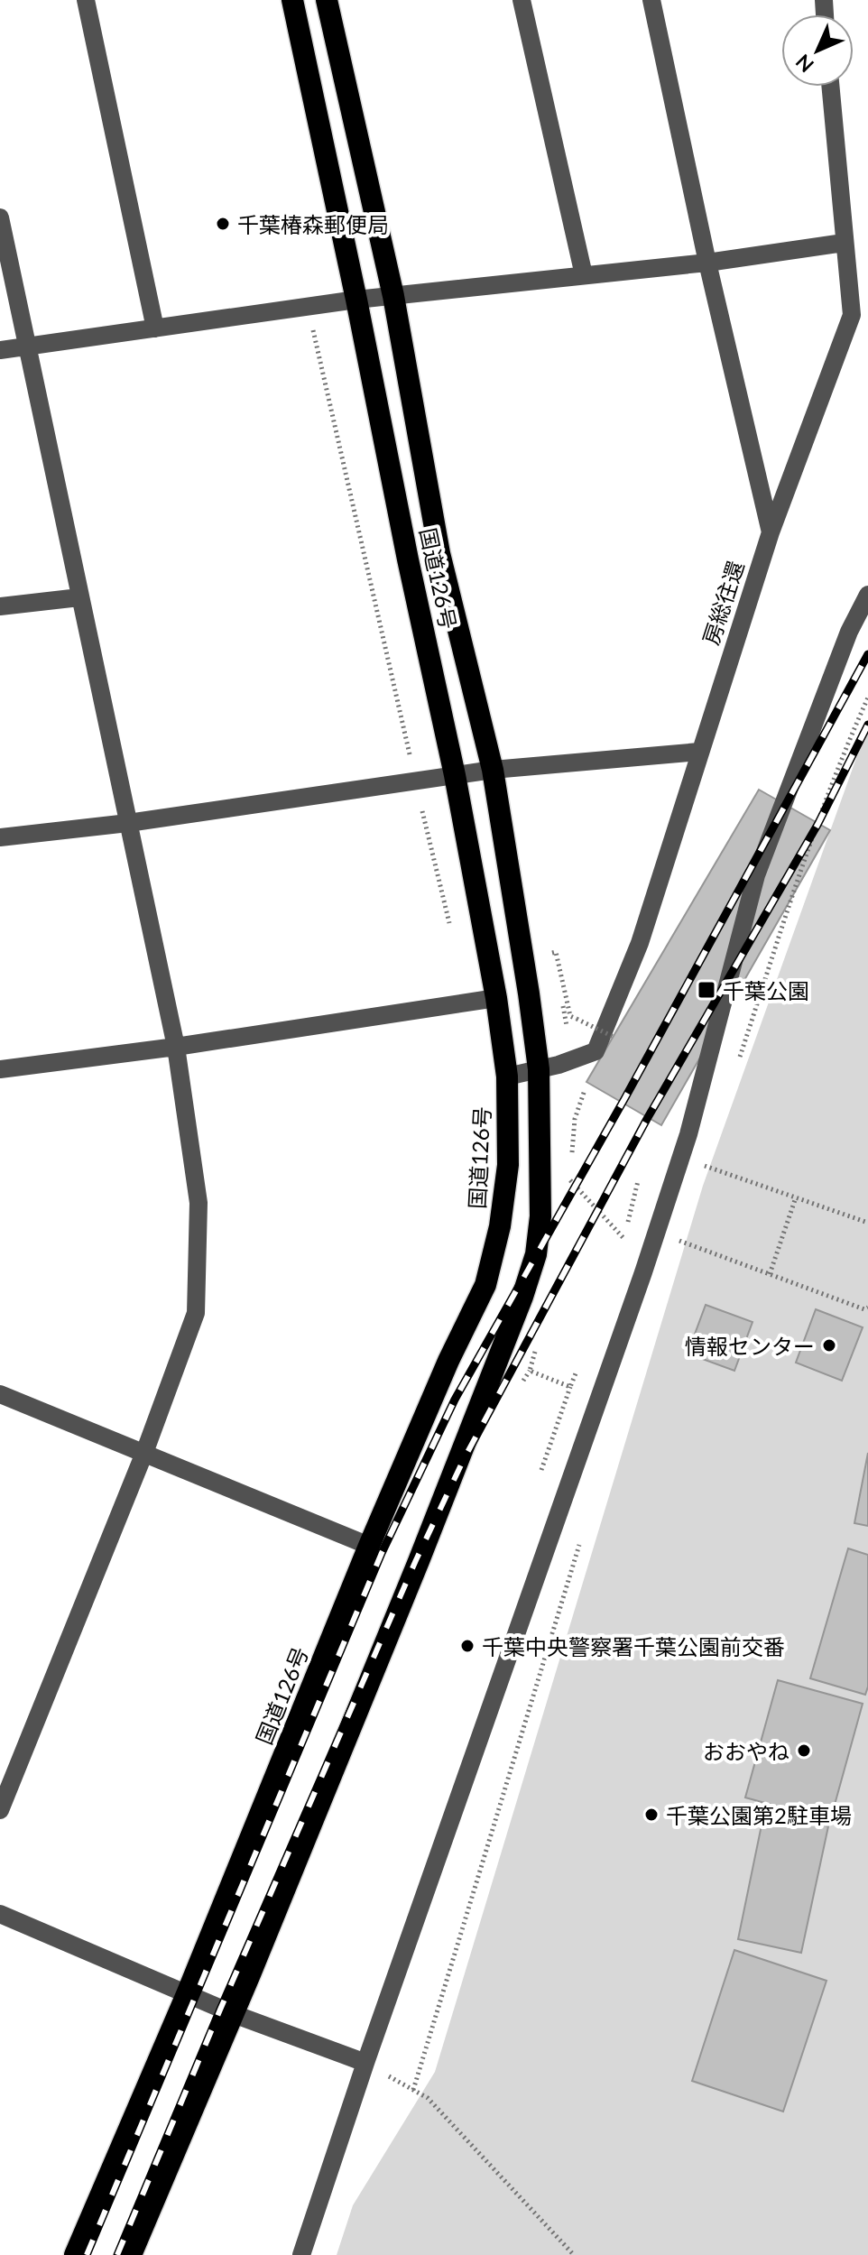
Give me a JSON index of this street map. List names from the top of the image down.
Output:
{
  "streets": {
    "highway": ["国道126号"],
    "street": ["房総往還"]
  },
  "crossings": [
    ["国道126号", "房総往還"]
  ],
  "places": {
    "other": [
      "千葉椿森郵便局",
      "情報センター",
      "千葉中央警察署千葉公園前交番",
      "おおやね",
      "千葉公園第2駐車場"
    ],
    "transit": ["千葉公園"]
  },
  "north": "bottom left"
}
